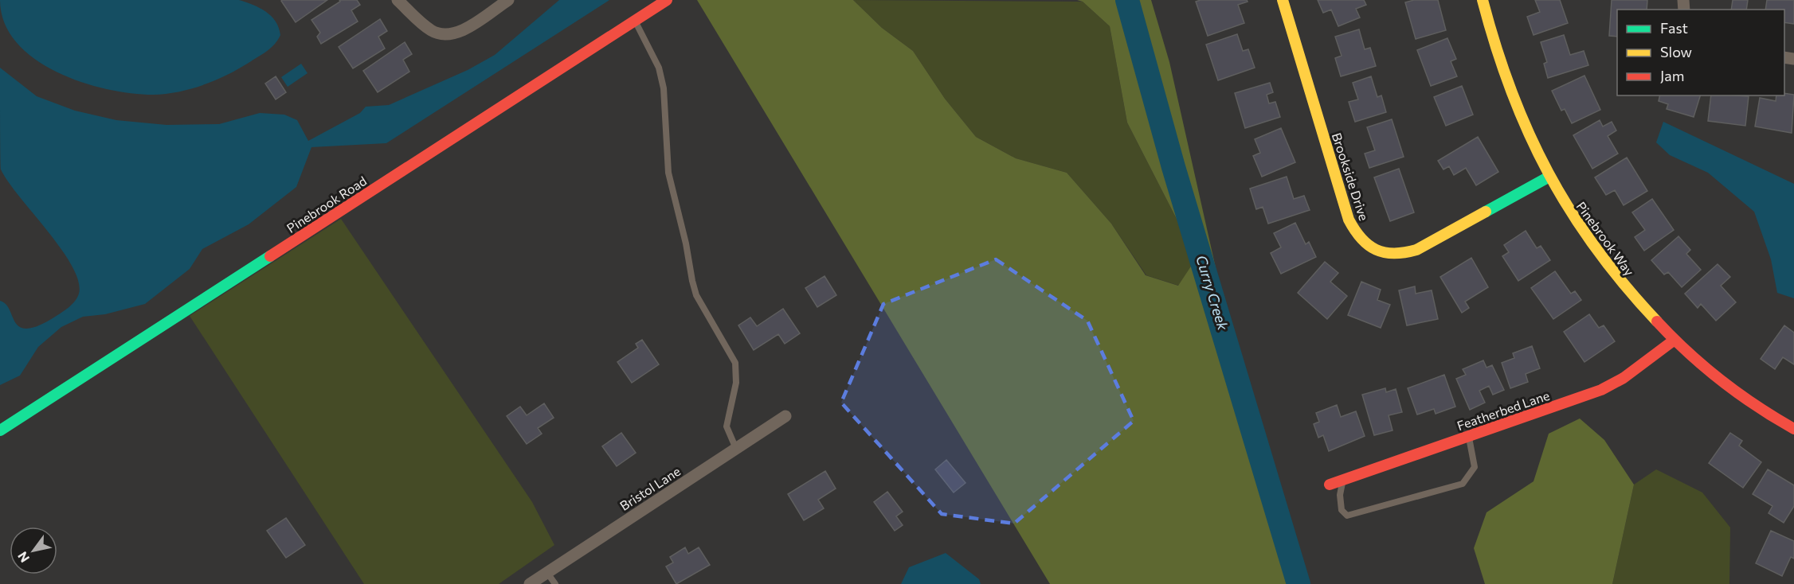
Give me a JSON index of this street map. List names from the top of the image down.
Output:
{
  "streets": {
    "street": [
      "Brookside Drive",
      "Pinebrook Road",
      "Pinebrook Way",
      "Featherbed Lane",
      "Bristol Lane"
    ]
  },
  "crossings": [
    ["Brookside Drive", "Pinebrook Way"],
    ["Pinebrook Way", "Featherbed Lane"]
  ],
  "water": ["Curry Creek"],
  "legend": ["Fast", "Slow", "Jam"],
  "north": "bottom left"
}
